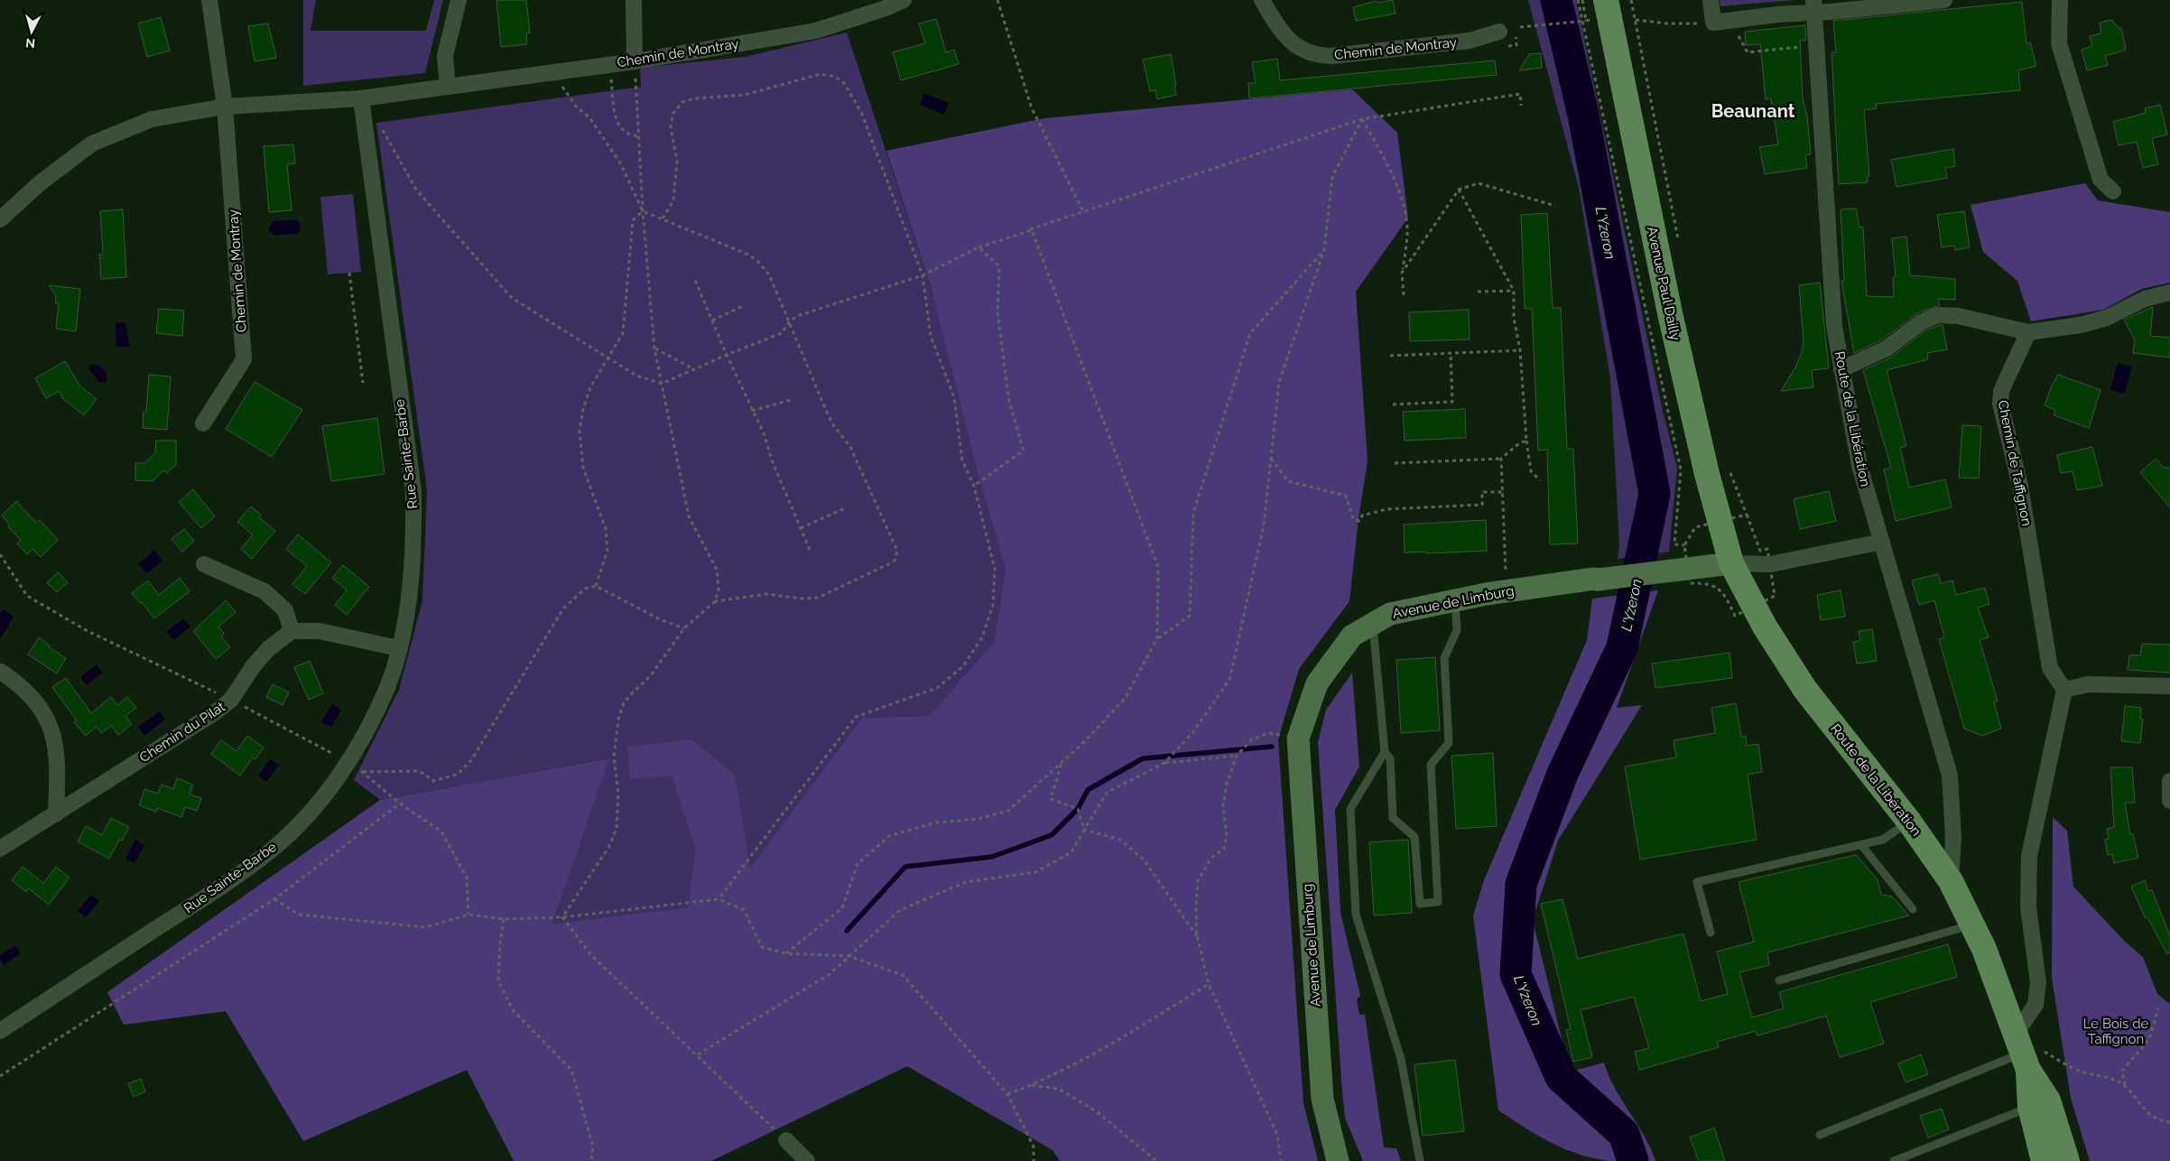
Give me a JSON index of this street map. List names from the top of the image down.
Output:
{
  "streets": {
    "main road": ["Avenue Paul Dailly", "Route de la Libération"],
    "street": [
      "Chemin de Montray",
      "Rue Sainte-Barbe",
      "Chemin de Taffignon",
      "Avenue de Limburg",
      "Chemin du Pilat"
    ]
  },
  "crossings": [
    ["Chemin de Montray", "Rue Sainte-Barbe"],
    ["Avenue Paul Dailly", "Route de la Libération"],
    ["Avenue Paul Dailly", "Avenue de Limburg"],
    ["Route de la Libération", "Avenue de Limburg"]
  ],
  "districts": ["Beaunant"],
  "water": ["L'Yzeron"],
  "parks": ["Le Bois de Taffignon"],
  "north": "bottom"
}
